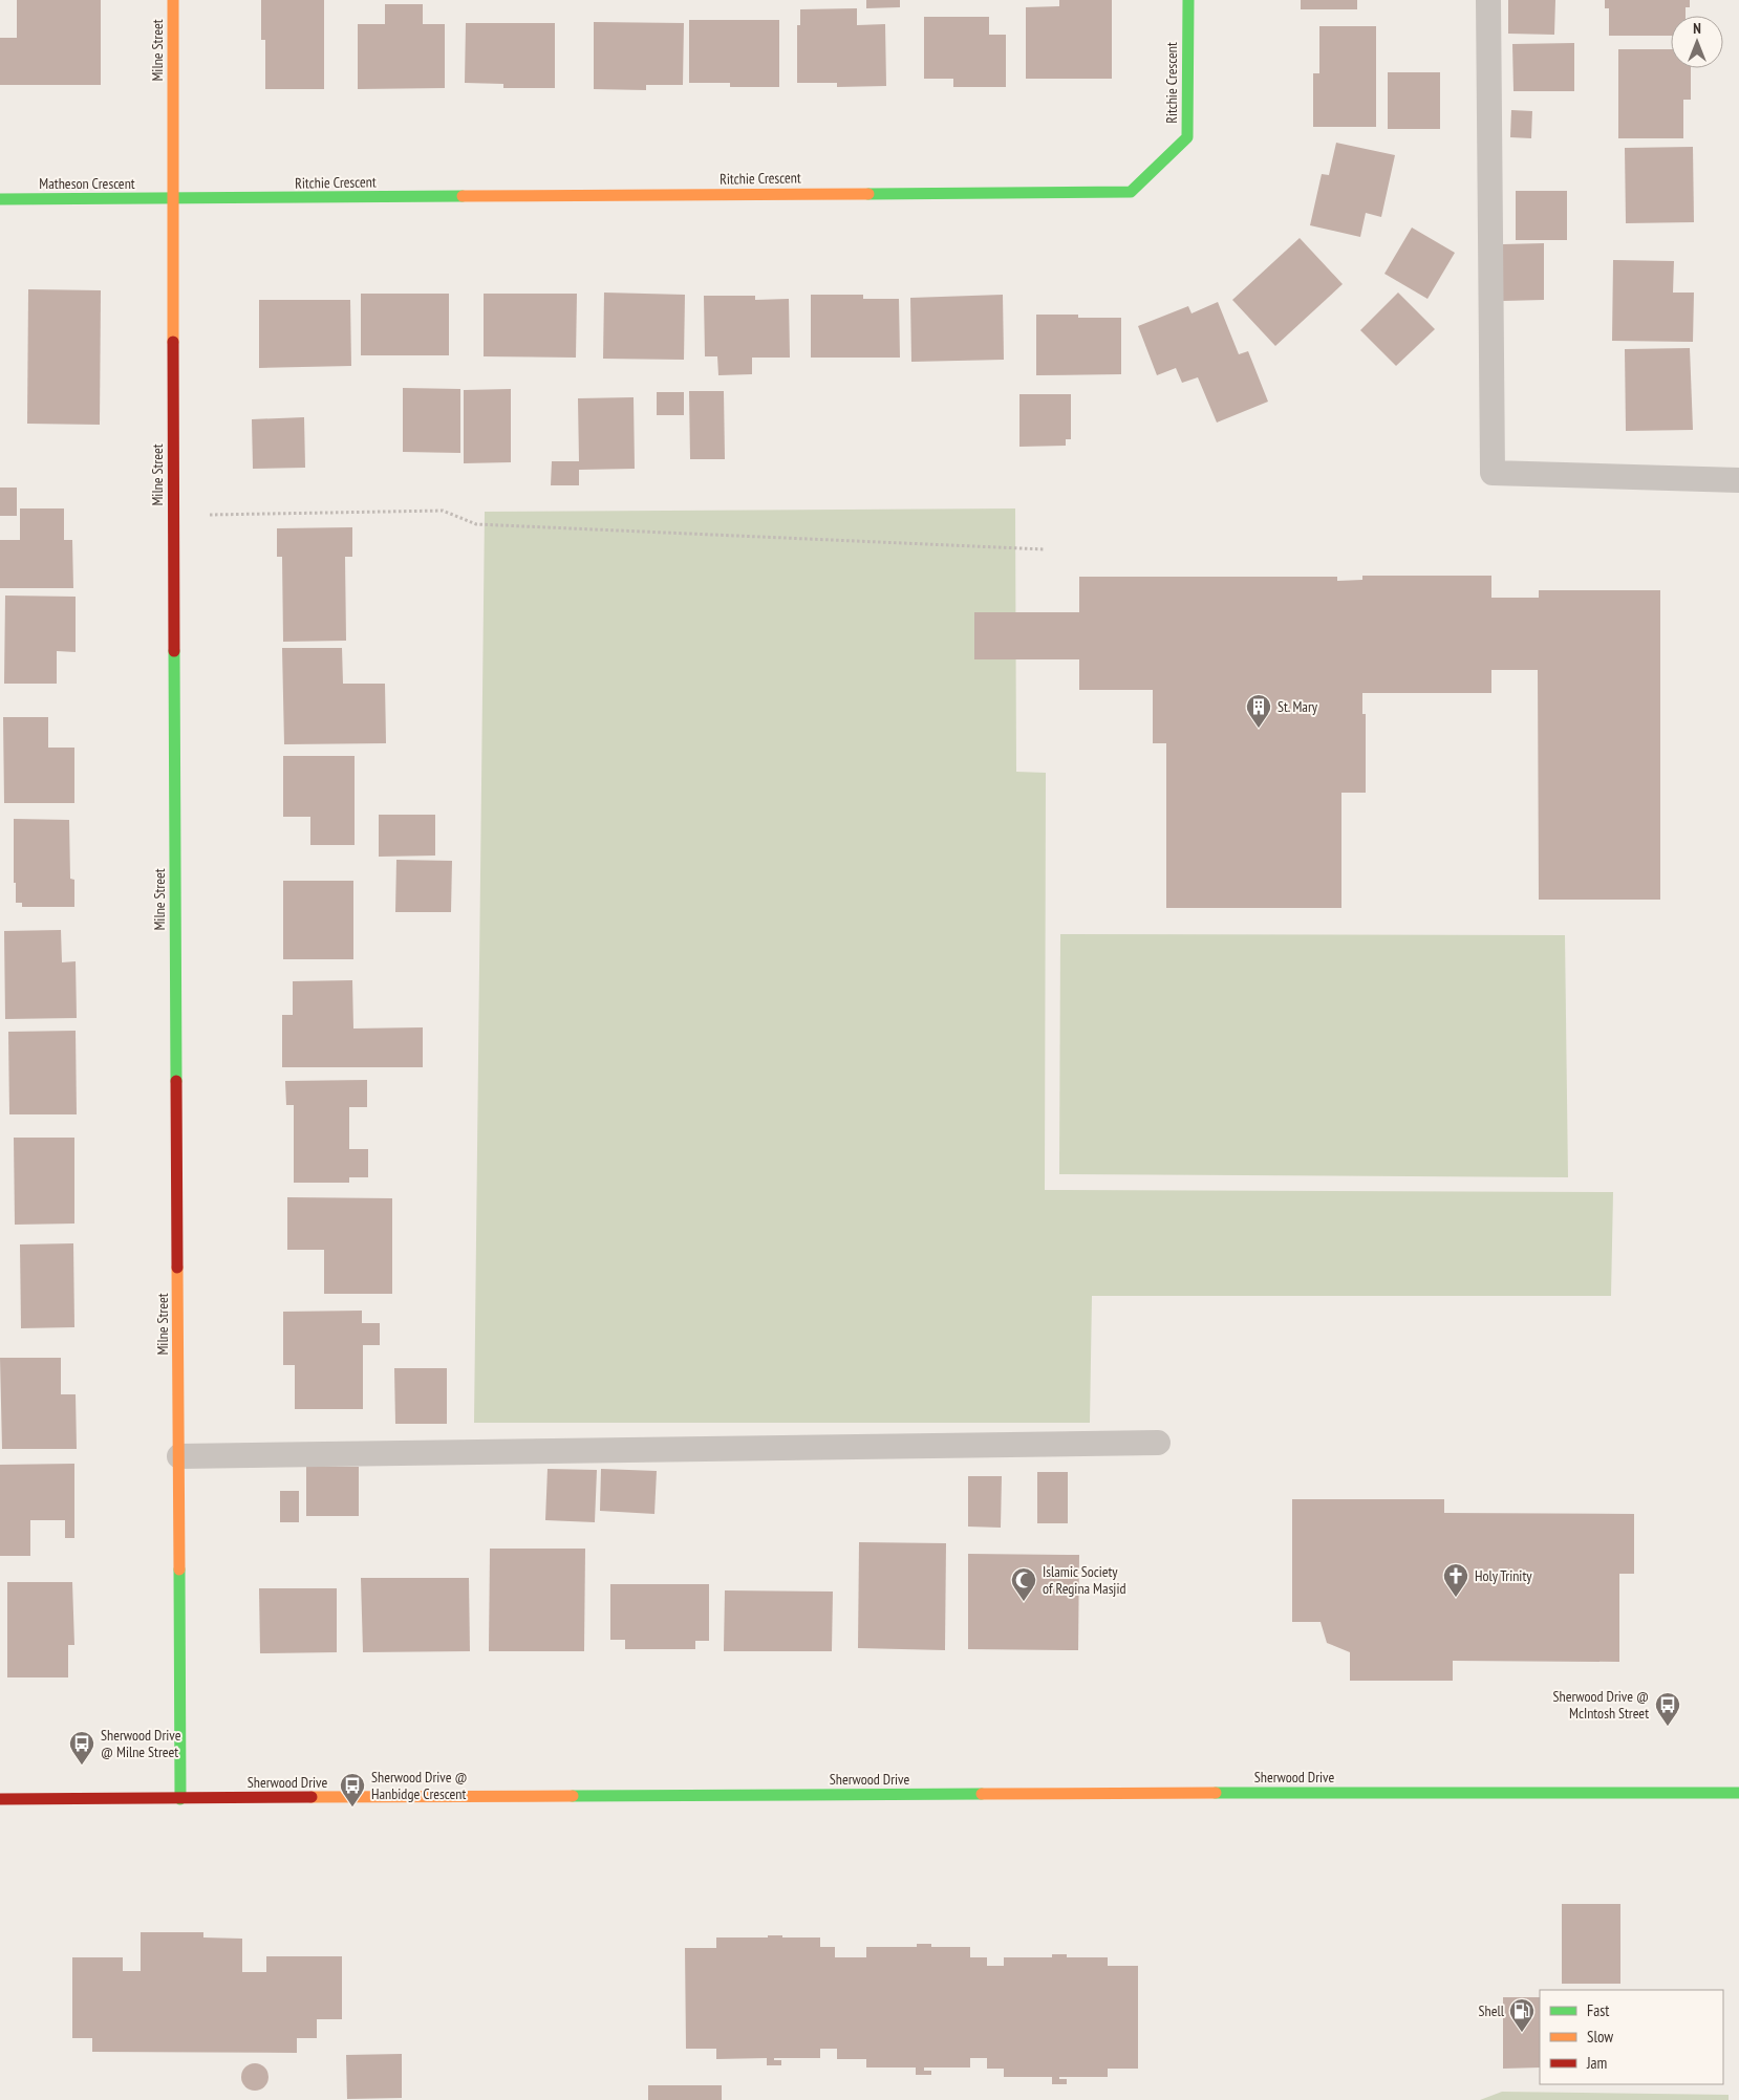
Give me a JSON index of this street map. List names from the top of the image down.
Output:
{
  "streets": {
    "street": [
      "Milne Street",
      "Ritchie Crescent",
      "Matheson Crescent",
      "Sherwood Drive"
    ]
  },
  "crossings": [
    ["Milne Street", "Ritchie Crescent"],
    ["Milne Street", "Matheson Crescent"],
    ["Milne Street", "Sherwood Drive"],
    ["Ritchie Crescent", "Matheson Crescent"]
  ],
  "places": {
    "building": ["St. Mary"],
    "church": ["Holy Trinity"],
    "mosque": ["Islamic Society of Regina Masjid"],
    "bus stop": ["Sherwood Drive @ McIntosh Street", "Sherwood Drive @ Milne Street", "Sherwood Drive @ Hanbidge Crescent"],
    "fuel station": ["Shell"]
  },
  "legend": ["Fast", "Slow", "Jam"],
  "north": "top"
}
